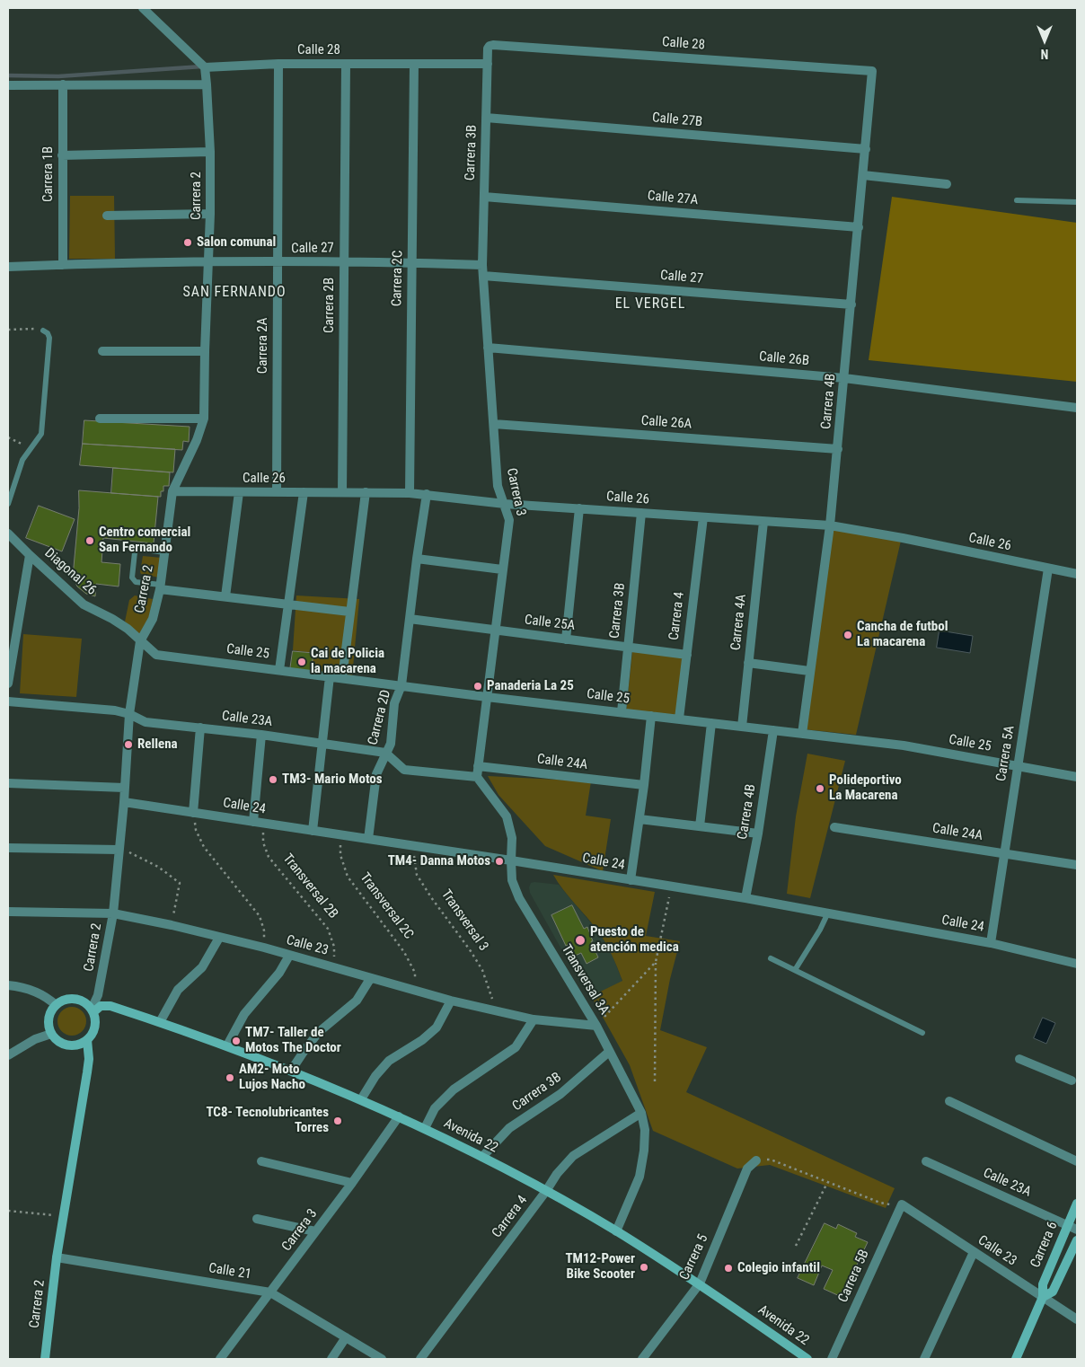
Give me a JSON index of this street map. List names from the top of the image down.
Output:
{
  "streets": {
    "street": [
      "Calle 28",
      "Calle 27B",
      "Carrera 3B",
      "Carrera 1B",
      "Carrera 2",
      "Calle 27A",
      "Calle 27",
      "Carrera 2C",
      "Carrera 2B",
      "Carrera 2A",
      "Calle 26B",
      "Carrera 4B",
      "Calle 26A",
      "Calle 26",
      "Carrera 3",
      "Diagonal 26",
      "Carrera 4",
      "Carrera 4A",
      "Calle 25A",
      "Calle 25",
      "Carrera 2D",
      "Calle 23A",
      "Carrera 5A",
      "Calle 24A",
      "Calle 24",
      "Calle 23",
      "Transversal 3A",
      "Avenida 22",
      "Carrera 6",
      "Carrera 5",
      "Calle 21",
      "Carrera 5B"
    ],
    "path": ["Transversal 2B", "Transversal 2C", "Transversal 3"]
  },
  "crossings": [
    ["Calle 28", "Carrera 3B"],
    ["Calle 28", "Carrera 2"],
    ["Calle 28", "Carrera 2C"],
    ["Calle 28", "Carrera 2B"],
    ["Calle 28", "Carrera 2A"],
    ["Calle 28", "Carrera 4B"],
    ["Calle 27B", "Carrera 3B"],
    ["Calle 27B", "Carrera 4B"],
    ["Carrera 3B", "Calle 27A"],
    ["Carrera 3B", "Calle 27"],
    ["Carrera 3B", "Calle 26"],
    ["Carrera 3B", "Carrera 3"],
    ["Carrera 3B", "Calle 25A"],
    ["Carrera 3B", "Calle 25"],
    ["Carrera 3B", "Transversal 3A"],
    ["Carrera 3B", "Avenida 22"],
    ["Carrera 1B", "Calle 27"],
    ["Carrera 2", "Calle 27"],
    ["Carrera 2", "Calle 26"],
    ["Carrera 2", "Diagonal 26"],
    ["Carrera 2", "Calle 25"],
    ["Carrera 2", "Calle 23A"],
    ["Carrera 2", "Calle 24"],
    ["Carrera 2", "Calle 23"],
    ["Carrera 2", "Avenida 22"],
    ["Carrera 2", "Calle 21"],
    ["Calle 27A", "Carrera 4B"],
    ["Calle 27", "Carrera 2C"],
    ["Calle 27", "Carrera 2B"],
    ["Calle 27", "Carrera 2A"],
    ["Calle 27", "Carrera 4B"],
    ["Calle 27", "Carrera 3"],
    ["Carrera 2C", "Calle 26"],
    ["Carrera 2B", "Calle 26"],
    ["Carrera 2A", "Calle 26"],
    ["Calle 26B", "Carrera 4B"],
    ["Calle 26B", "Carrera 3"],
    ["Carrera 4B", "Calle 26A"],
    ["Carrera 4B", "Calle 26"],
    ["Carrera 4B", "Calle 25"],
    ["Carrera 4B", "Calle 24"],
    ["Calle 26A", "Carrera 3"],
    ["Calle 26", "Carrera 3"],
    ["Calle 26", "Carrera 4"],
    ["Calle 26", "Carrera 4A"],
    ["Calle 26", "Carrera 2D"],
    ["Calle 26", "Carrera 5A"],
    ["Carrera 3", "Calle 25A"],
    ["Carrera 3", "Calle 25"],
    ["Carrera 3", "Calle 24A"],
    ["Carrera 3", "Avenida 22"],
    ["Carrera 3", "Calle 21"],
    ["Diagonal 26", "Calle 25"],
    ["Carrera 4", "Calle 25A"],
    ["Carrera 4", "Calle 25"],
    ["Carrera 4", "Transversal 3A"],
    ["Carrera 4", "Avenida 22"],
    ["Carrera 4A", "Calle 25"],
    ["Calle 25A", "Carrera 2D"],
    ["Calle 25", "Carrera 2D"],
    ["Calle 25", "Carrera 5A"],
    ["Carrera 2D", "Calle 23A"],
    ["Carrera 2D", "Calle 24"],
    ["Calle 23A", "Carrera 6"],
    ["Carrera 5A", "Calle 24A"],
    ["Carrera 5A", "Calle 24"],
    ["Calle 24", "Transversal 2B"],
    ["Calle 24", "Transversal 2C"],
    ["Calle 24", "Transversal 3"],
    ["Calle 24", "Transversal 3A"],
    ["Transversal 2B", "Calle 23"],
    ["Transversal 2C", "Calle 23"],
    ["Transversal 3", "Calle 23"],
    ["Calle 23", "Transversal 3A"],
    ["Calle 23", "Carrera 6"],
    ["Calle 23", "Carrera 5B"],
    ["Transversal 3A", "Avenida 22"],
    ["Avenida 22", "Carrera 5"]
  ],
  "districts": ["SAN FERNANDO", "EL VERGEL"],
  "places": [
    "Salon comunal",
    "Centro comercial San Fernando",
    "Cancha de futbol La macarena",
    "Cai de Policia la macarena",
    "Panaderia La 25",
    "Rellena",
    "TM3- Mario Motos",
    "Polideportivo La Macarena",
    "TM4- Danna Motos",
    "Puesto de atención medica",
    "TM7- Taller de Motos The Doctor",
    "AM2- Moto Lujos Nacho",
    "TC8- Tecnolubricantes Torres",
    "TM12-Power Bike Scooter",
    "Colegio infantil"
  ],
  "north": "bottom"
}
